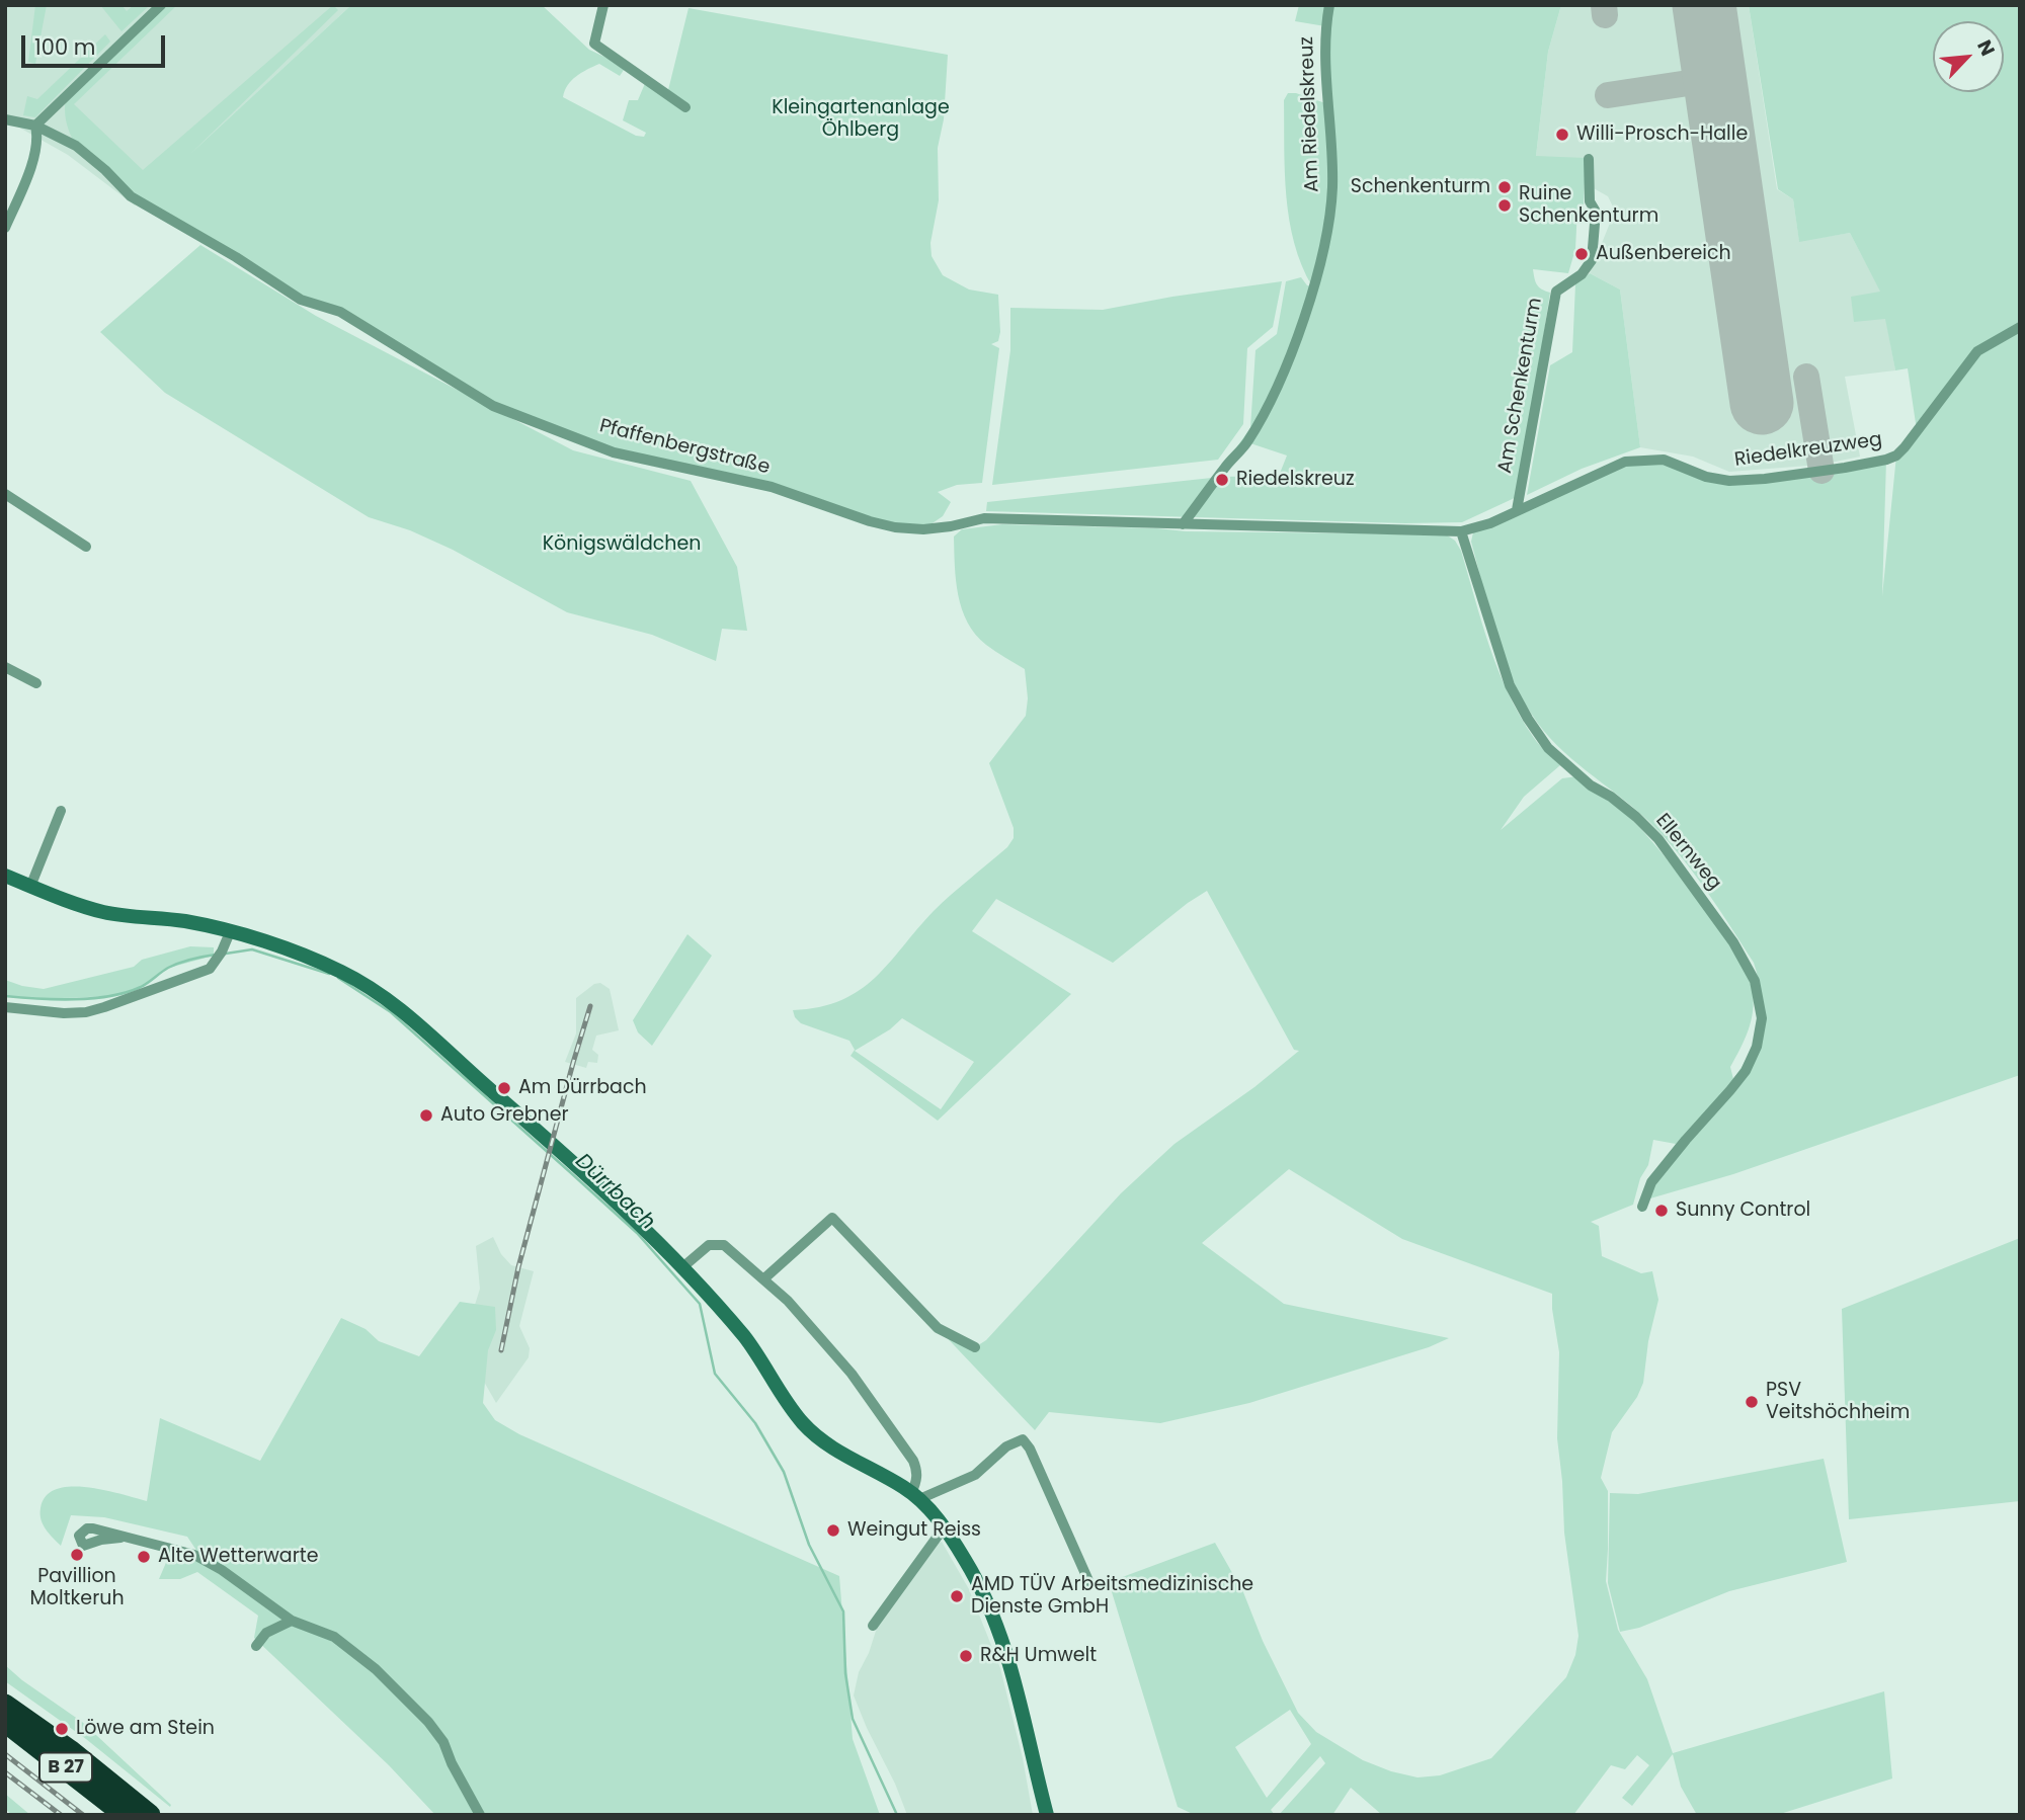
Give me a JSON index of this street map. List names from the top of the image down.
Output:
{
  "streets": {
    "highway": ["B 27"],
    "street": [
      "Am Riedelskreuz",
      "Am Schenkenturm",
      "Pfaffenbergstraße",
      "Riedelkreuzweg",
      "Ellernweg"
    ]
  },
  "crossings": [
    ["Am Riedelskreuz", "Pfaffenbergstraße"],
    ["Am Schenkenturm", "Riedelkreuzweg"],
    ["Riedelkreuzweg", "Ellernweg"]
  ],
  "water": ["Dürrbach"],
  "parks": ["Kleingartenanlage Öhlberg", "Königswäldchen"],
  "places": [
    "Willi-Prosch-Halle",
    "Schenkenturm",
    "Ruine Schenkenturm",
    "Außenbereich",
    "Riedelskreuz",
    "Am Dürrbach",
    "Auto Grebner",
    "Sunny Control",
    "PSV Veitshöchheim",
    "Weingut Reiss",
    "Pavillion Moltkeruh",
    "Alte Wetterwarte",
    "AMD TÜV Arbeitsmedizinische Dienste GmbH",
    "R&H Umwelt",
    "Löwe am Stein"
  ],
  "scale_bar": "100 m",
  "north": "top right"
}
